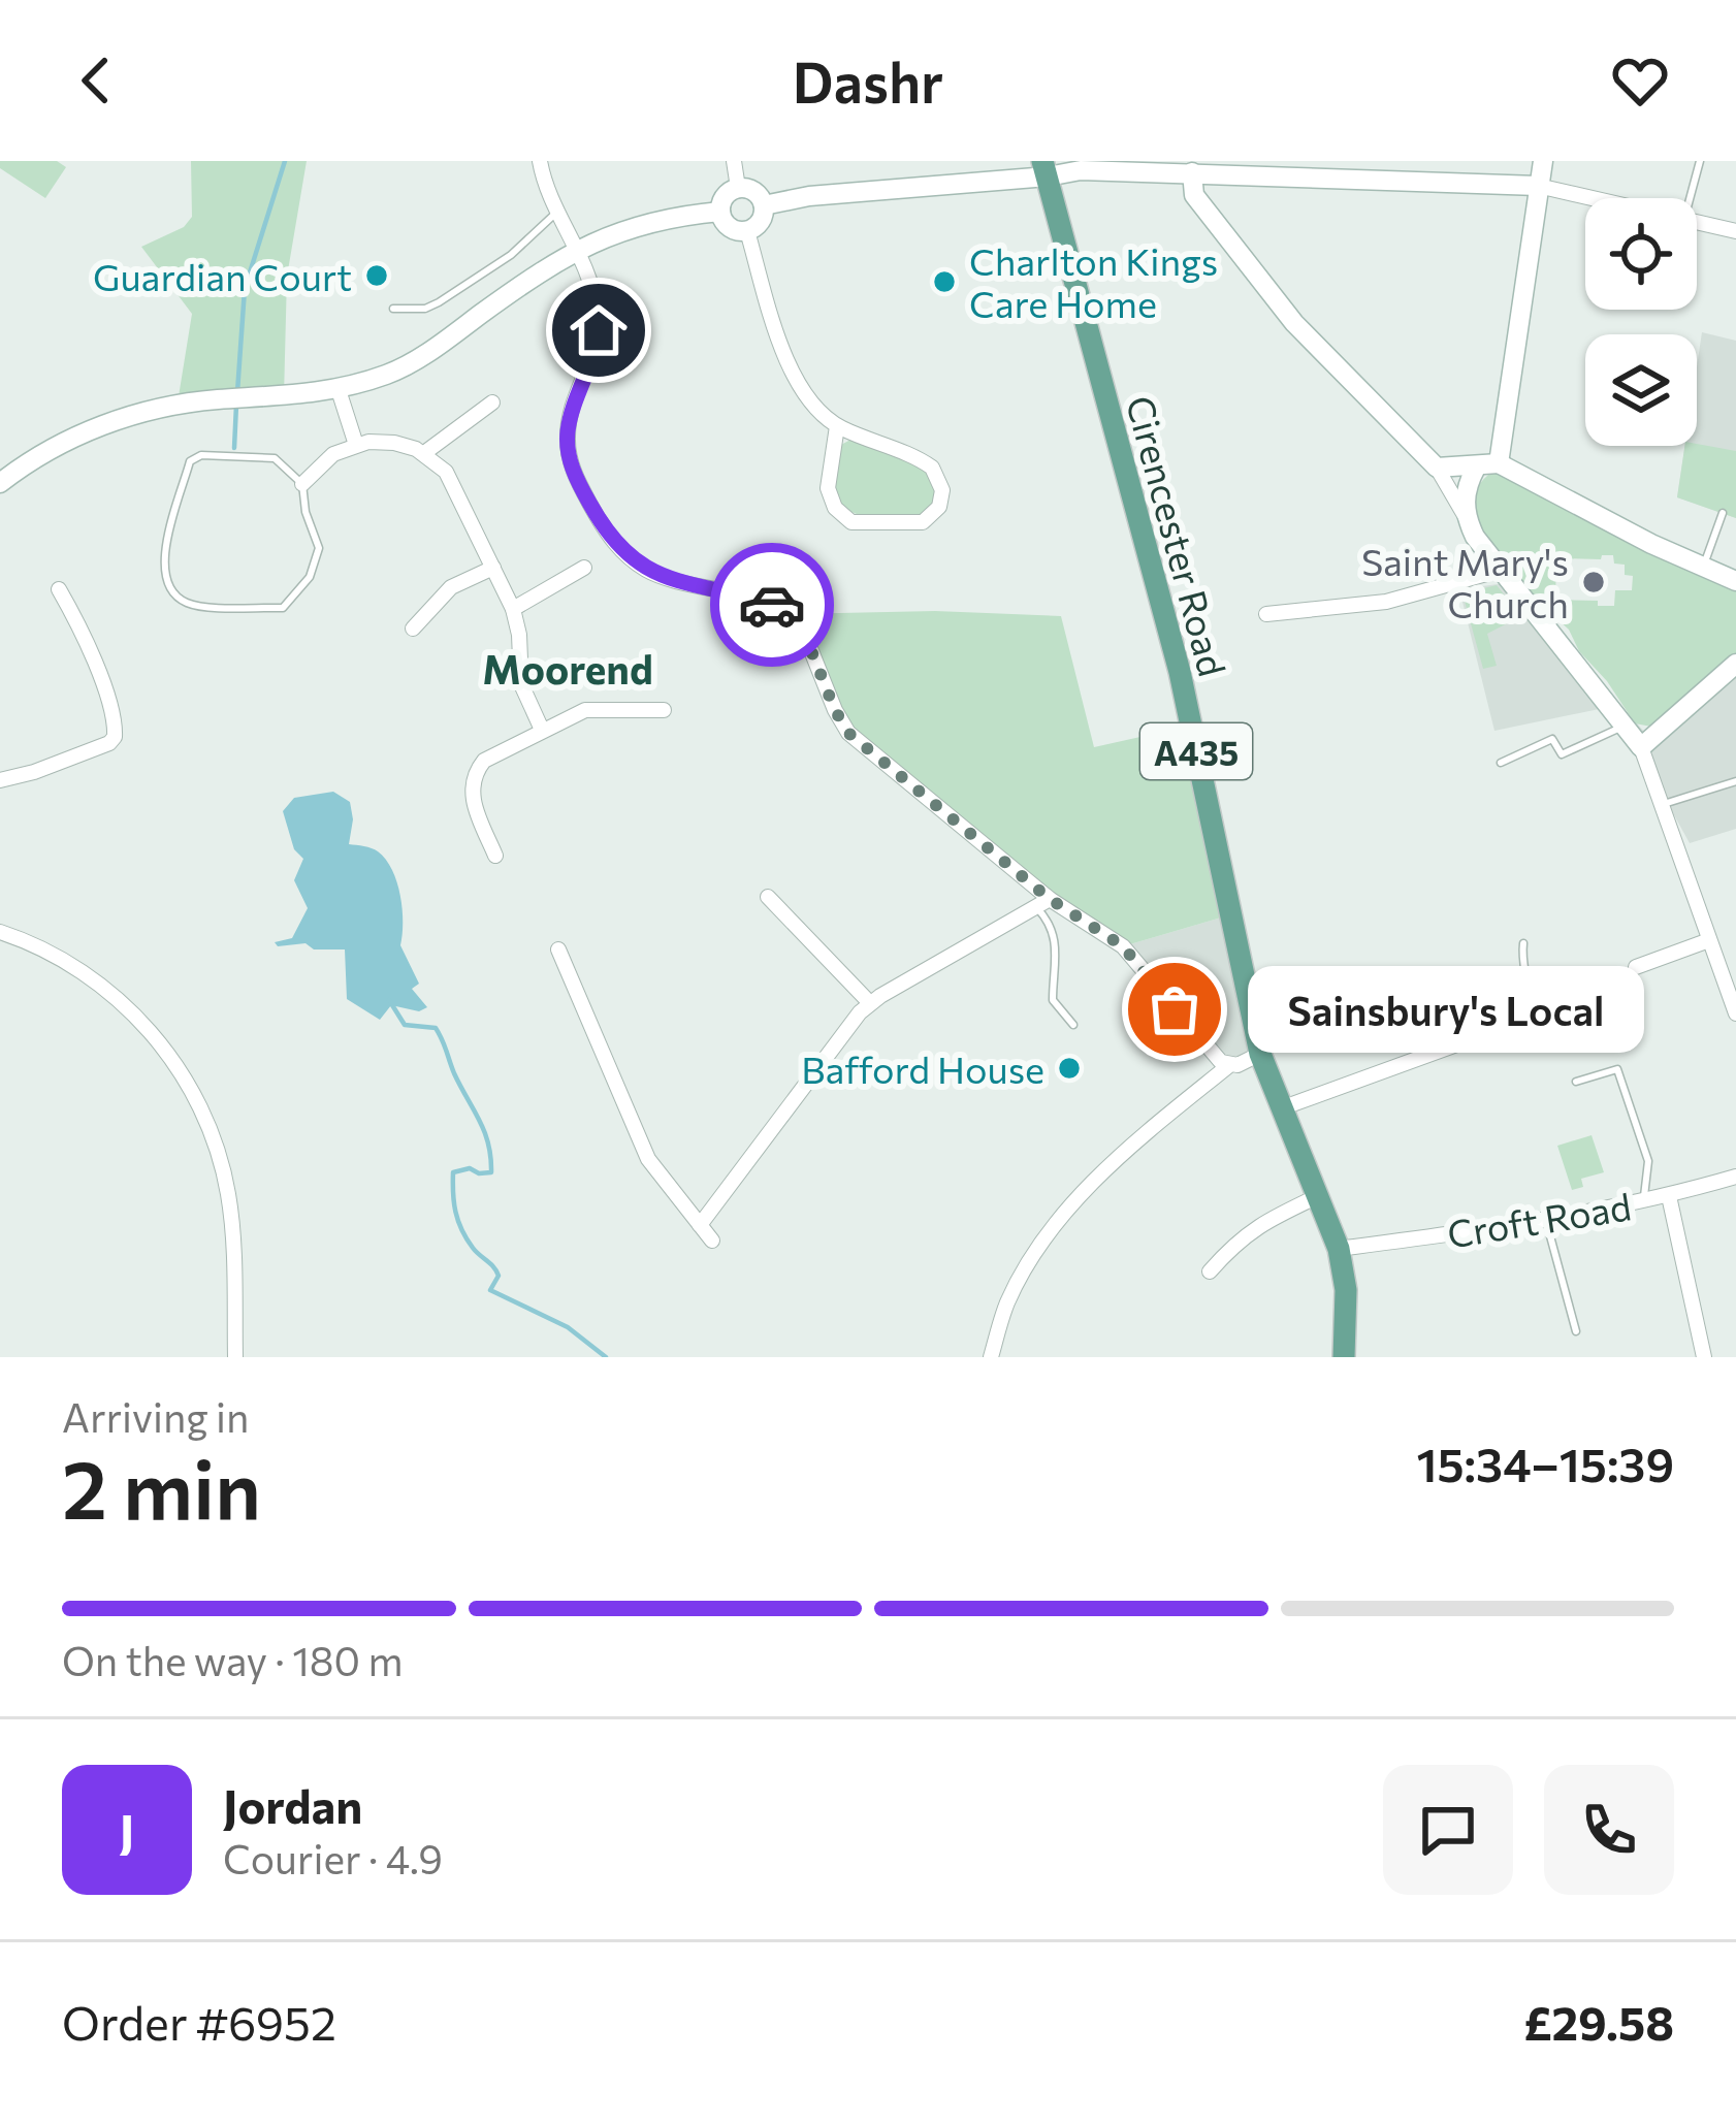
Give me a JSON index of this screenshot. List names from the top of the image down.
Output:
{
  "streets": {
    "main road": ["Cirencester Road", "A435"],
    "street": ["Croft Road"]
  },
  "crossings": [
    ["Cirencester Road", "Croft Road"]
  ],
  "districts": ["Moorend"],
  "places": [
    "Guardian Court",
    "Charlton Kings Care Home",
    "Saint Mary's Church",
    "Sainsbury's Local",
    "Bafford House"
  ],
  "page": {
    "header": "Dashr",
    "bubble": "Sainsbury's Local",
    "heading": ["2 min", "Arriving in", "15:34–15:39"],
    "panel": [
      "Jordan",
      "Courier · 4.9",
      "Order #6952",
      "£29.58"
    ],
    "bar": "On the way · 180 m",
    "round": "J"
  }
}
